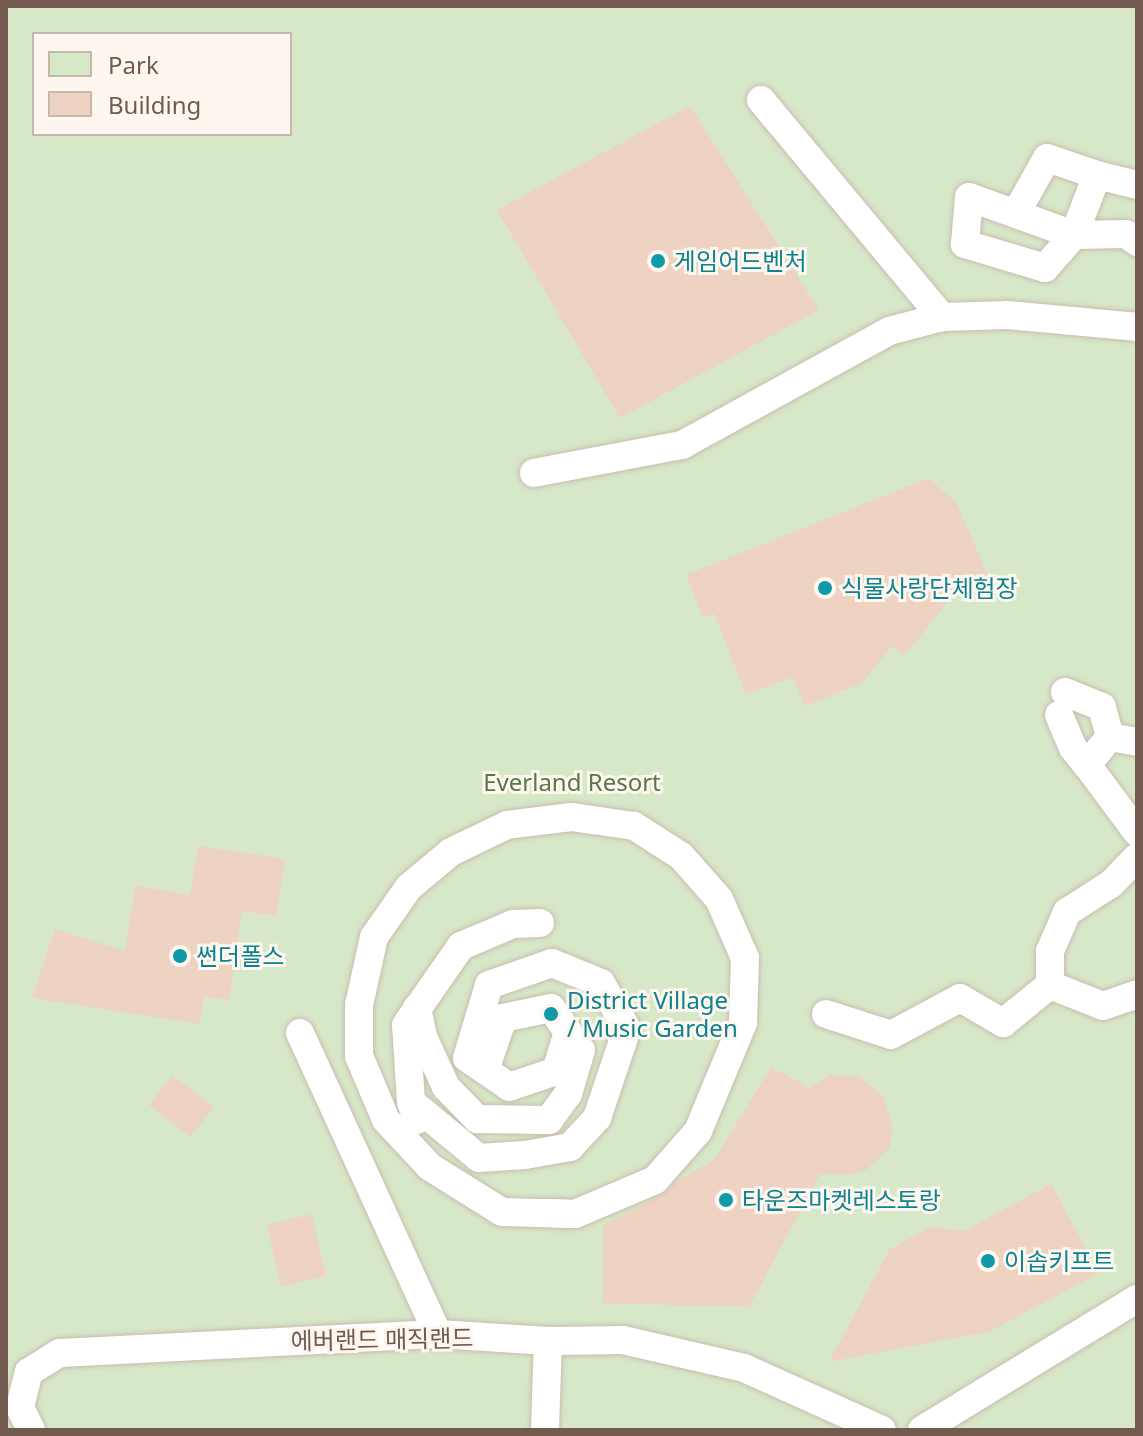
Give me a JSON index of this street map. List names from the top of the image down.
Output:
{
  "streets": {
    "street": ["에버랜드 매직랜드"]
  },
  "parks": ["Everland Resort"],
  "places": [
    "게임어드벤처",
    "식물사랑단체험장",
    "썬더폴스",
    "District Village / Music Garden",
    "타운즈마켓레스토랑",
    "이솝키프트"
  ],
  "legend": ["Park", "Building"]
}
